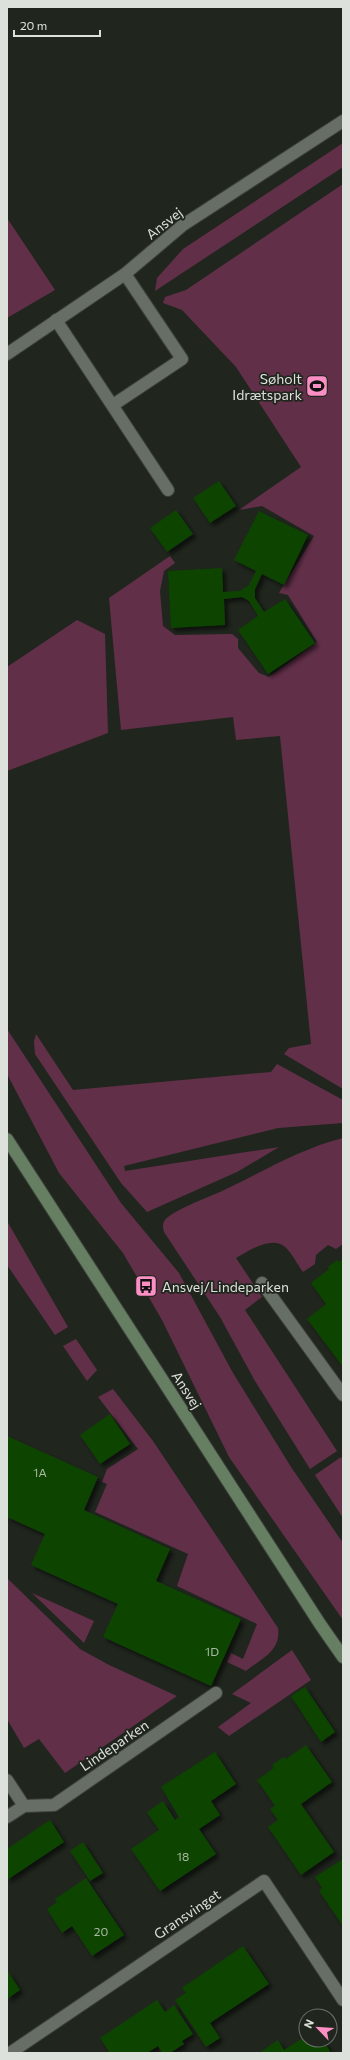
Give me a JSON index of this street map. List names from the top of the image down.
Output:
{
  "streets": {
    "street": ["Ansvej", "Lindeparken", "Gransvinget"]
  },
  "places": {
    "sports": ["Søholt Idrætspark"],
    "bus stop": ["Ansvej/Lindeparken"]
  },
  "house_numbers": [
    "1A",
    "1D",
    "18",
    "20"
  ],
  "scale_bar": "20 m",
  "north": "top left"
}
